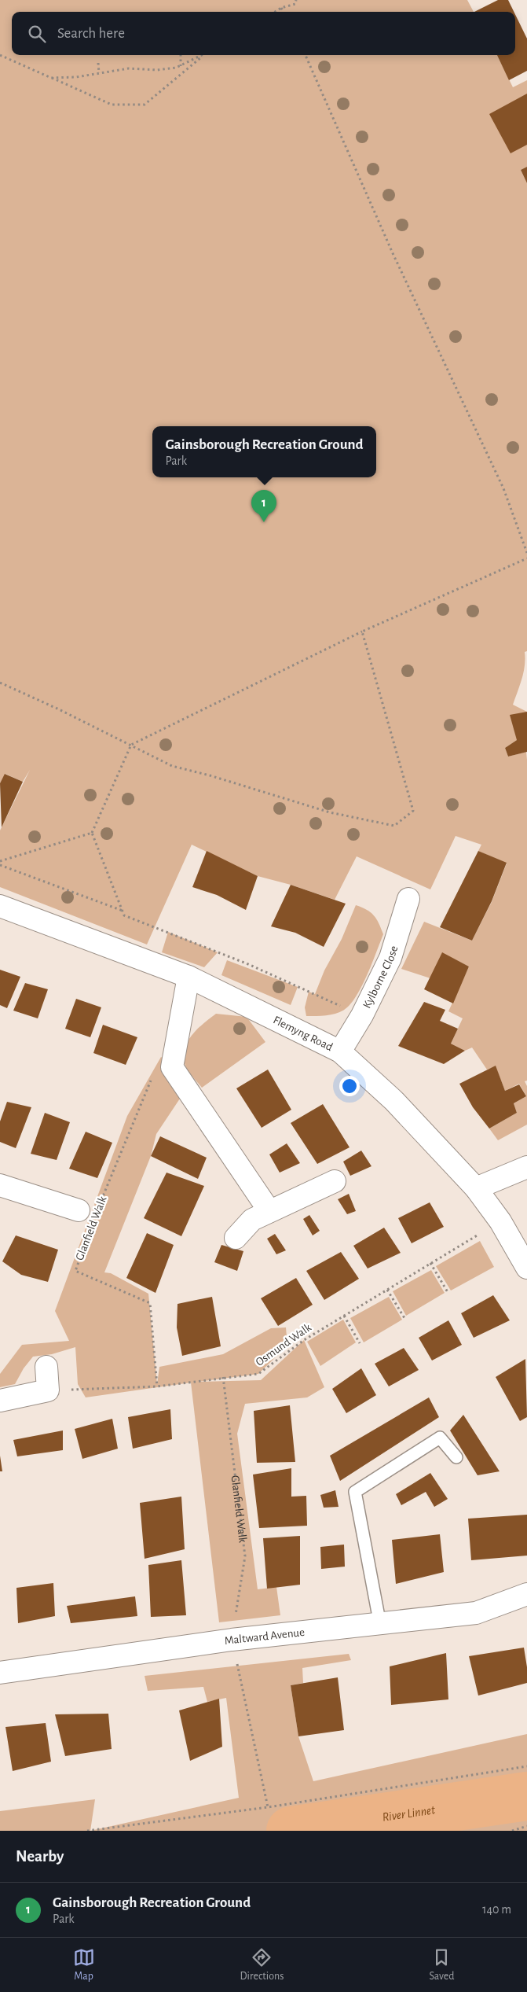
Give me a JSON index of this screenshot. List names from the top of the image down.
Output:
{
  "streets": {
    "street": ["Kylborne Close", "Flemyng Road", "Maltward Avenue"],
    "path": ["Glanfield Walk", "Osmund Walk"]
  },
  "crossings": [
    ["Kylborne Close", "Flemyng Road"],
    ["Flemyng Road", "Osmund Walk"],
    ["Glanfield Walk", "Osmund Walk"],
    ["Glanfield Walk", "Maltward Avenue"]
  ],
  "water": ["River Linnet"],
  "page": {
    "search": "Search here",
    "popup": ["Gainsborough Recreation Ground", "Park"],
    "pins": "1",
    "heading": "Nearby",
    "list": [
      {
        "mark": "1",
        "name": "Gainsborough Recreation Ground",
        "note": "Park",
        "value": "140 m"
      }
    ],
    "nav": ["Map", "Directions", "Saved"]
  }
}
